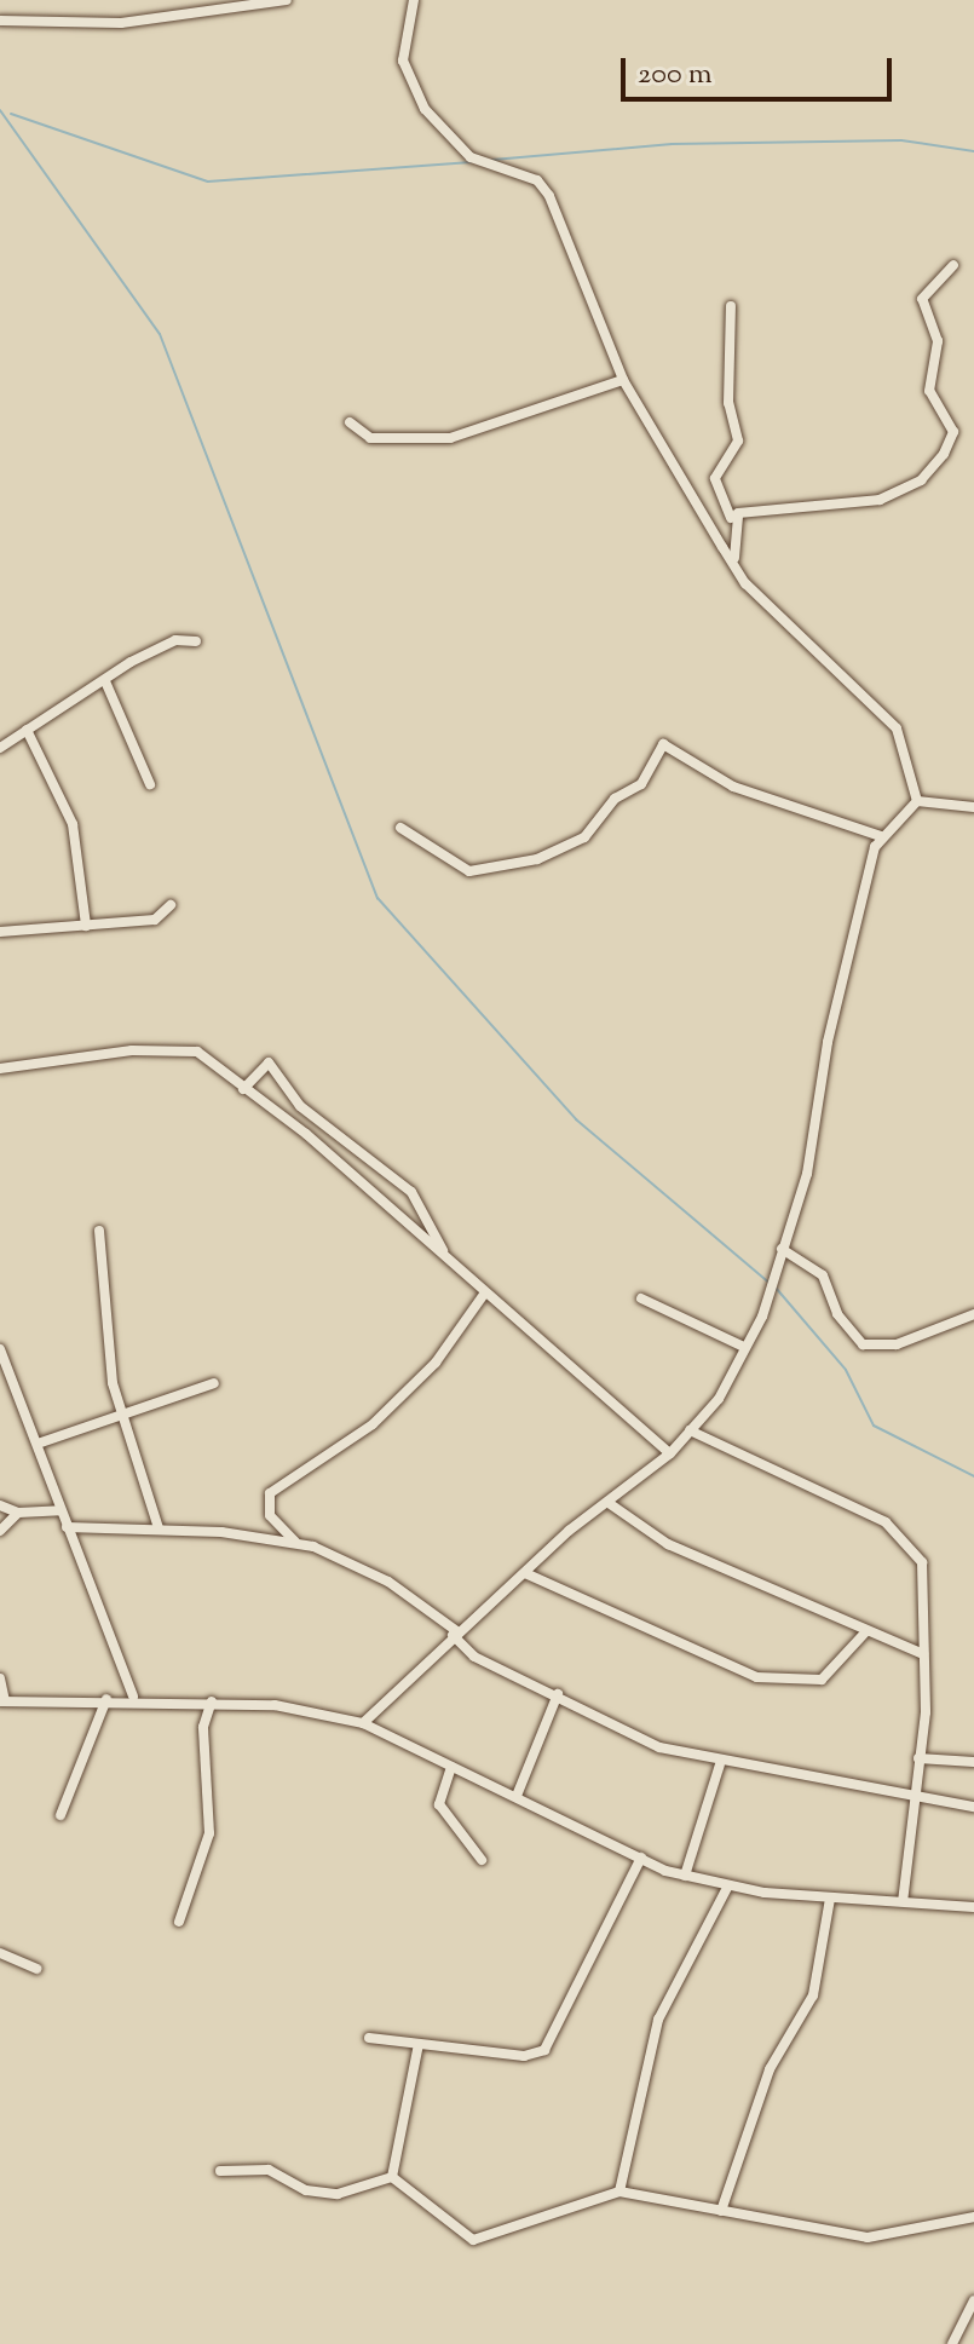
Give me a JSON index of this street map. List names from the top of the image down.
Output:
{
  "scale_bar": "200 m"
}
